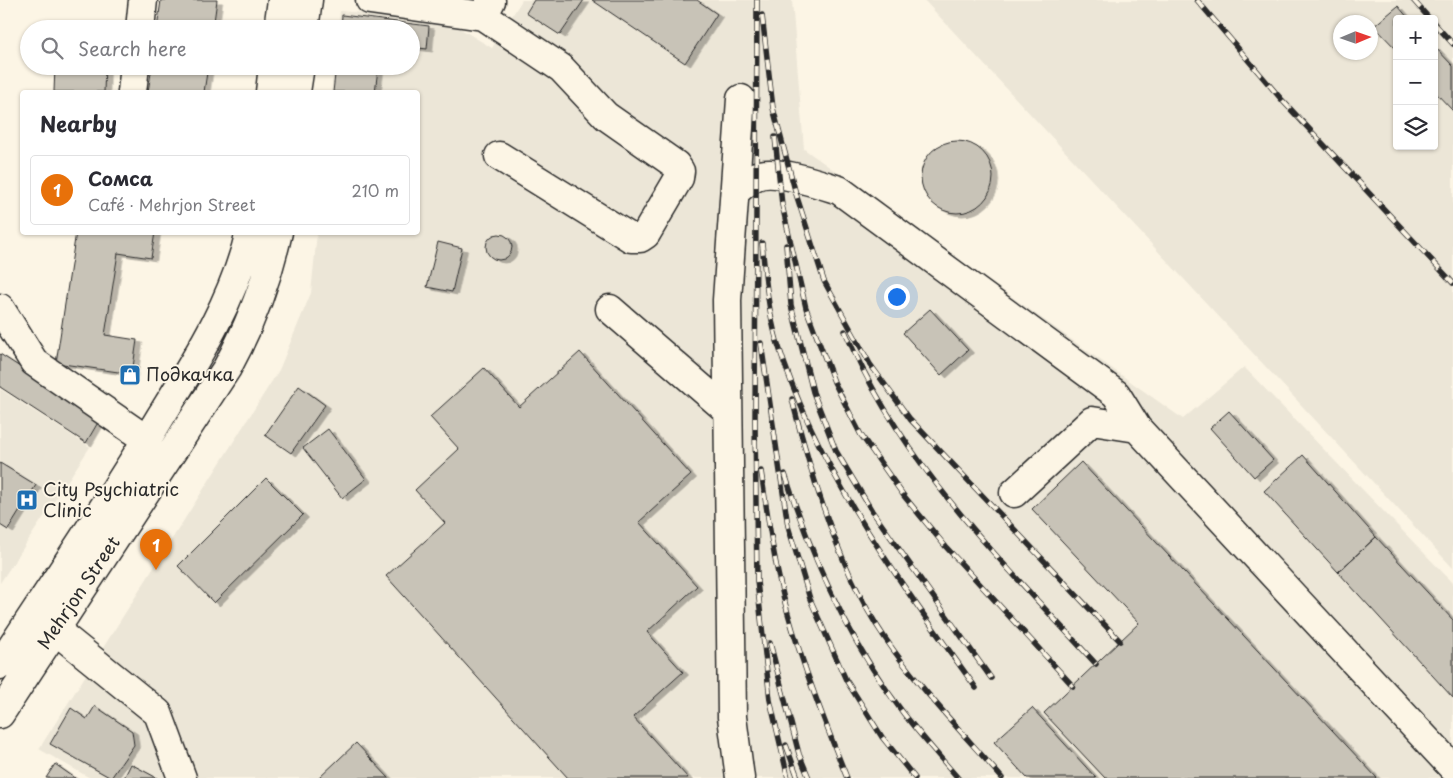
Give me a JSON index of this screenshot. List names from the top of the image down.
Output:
{
  "streets": {
    "main road": ["Mehrjon Street"]
  },
  "places": {
    "shop": ["Подкачка"],
    "hospital": ["City Psychiatric Clinic"]
  },
  "north": "right",
  "page": {
    "map_buttons": ["+", "−"],
    "search": "Search here",
    "heading": "Nearby",
    "list": [
      {
        "mark": "1",
        "name": "Сомса",
        "note": "Café · Mehrjon Street",
        "value": "210 m"
      }
    ],
    "pins": "1"
  }
}
